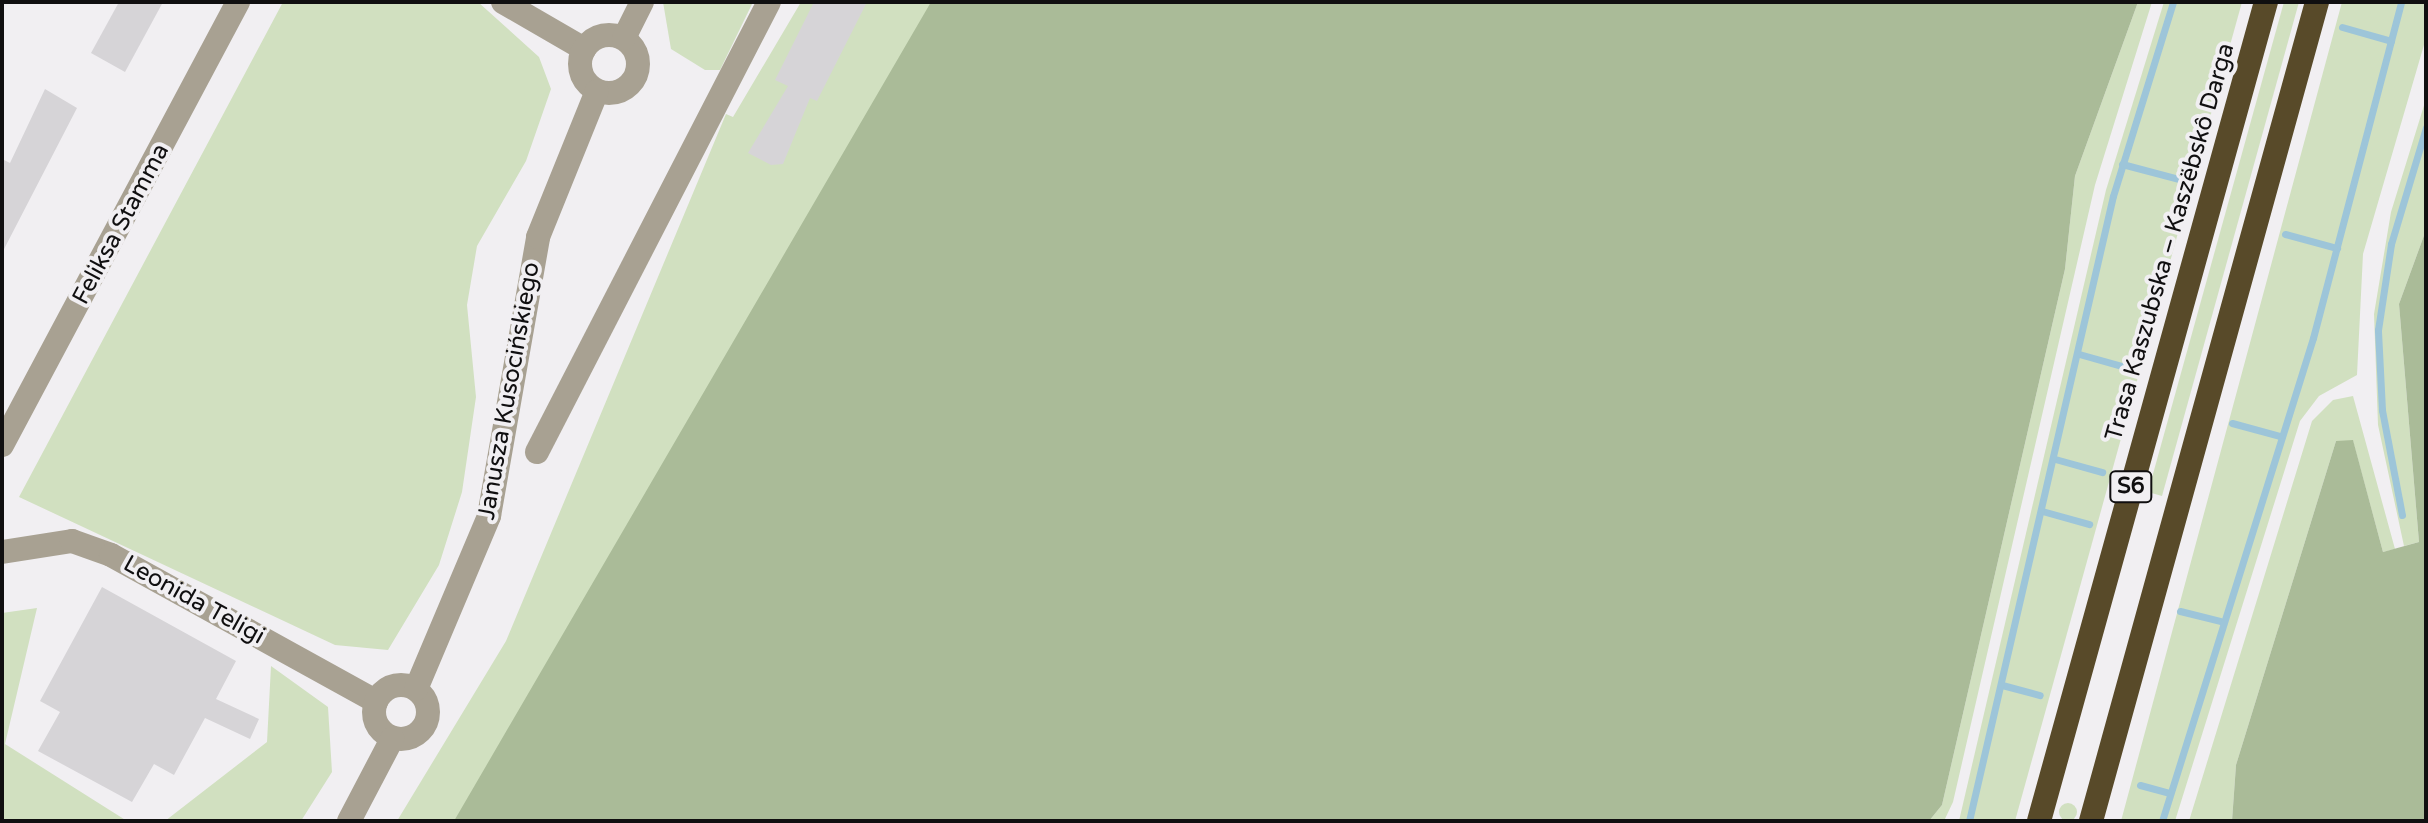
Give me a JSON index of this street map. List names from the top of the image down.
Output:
{
  "streets": {
    "highway": ["Trasa Kaszubska – Kaszëbskô Darga", "S6"],
    "street": ["Feliksa Stamma", "Janusza Kusocińskiego", "Leonida Teligi"]
  },
  "crossings": [
    ["Janusza Kusocińskiego", "Leonida Teligi"]
  ]
}
